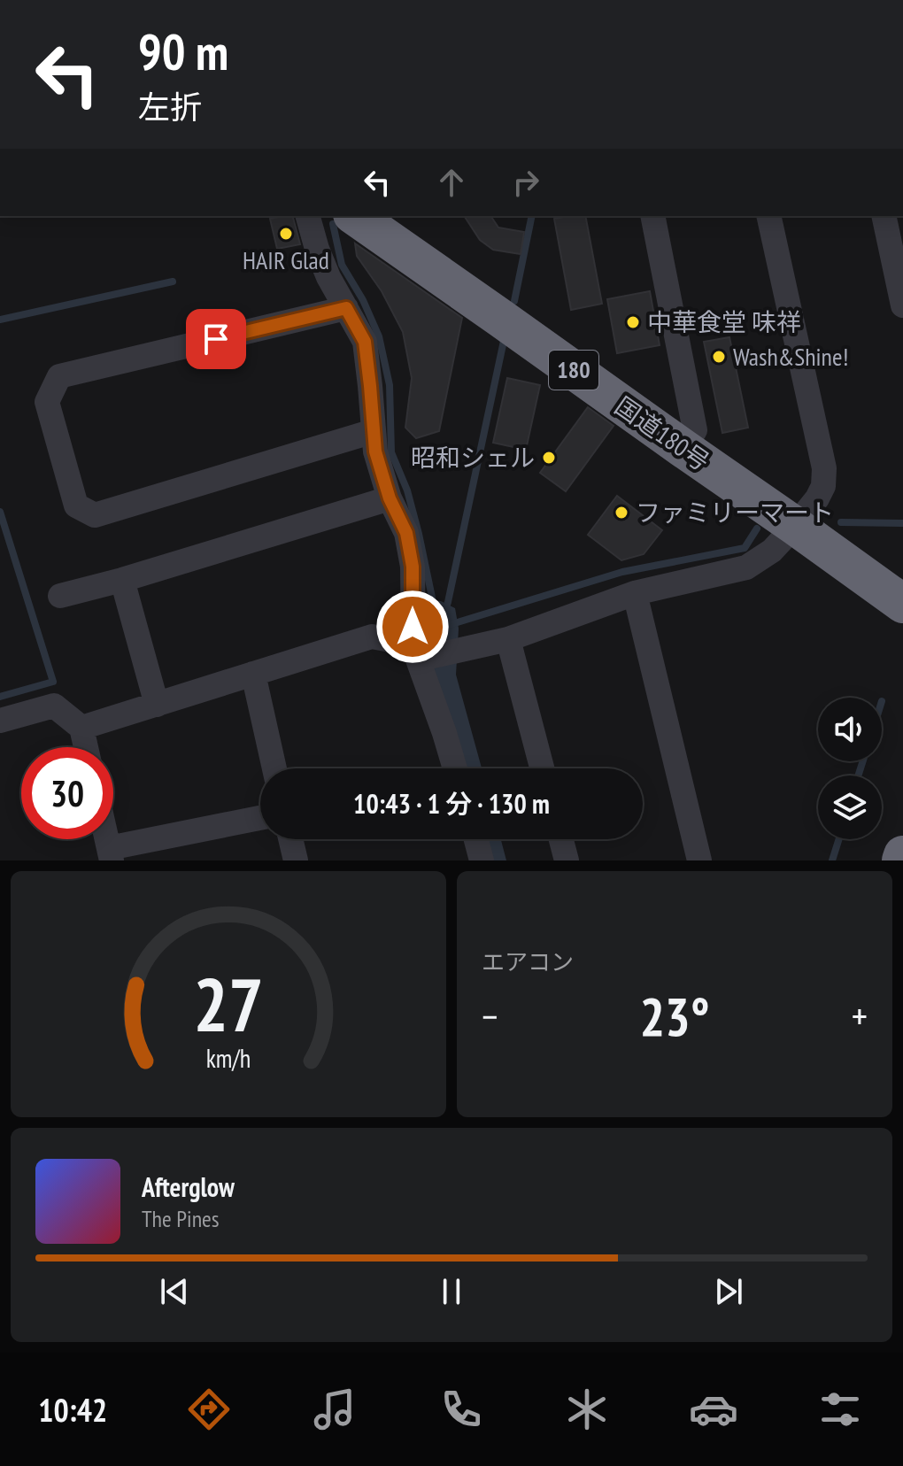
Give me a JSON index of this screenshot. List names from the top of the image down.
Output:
{
  "streets": {
    "highway": ["180", "国道180号"]
  },
  "places": [
    "HAIR Glad",
    "中華食堂 味祥",
    "Wash&Shine!",
    "昭和シェル",
    "ファミリーマート"
  ],
  "page": {
    "turn": ["90 m", "左折"],
    "limit": "30",
    "trip": "10:43 · 1 分 · 130 m",
    "tile": "エアコン",
    "heat": ["−", "23°", "+"],
    "song": ["Afterglow", "The Pines"],
    "tabs": "10:42",
    "gauge": ["27", "km/h"]
  }
}
